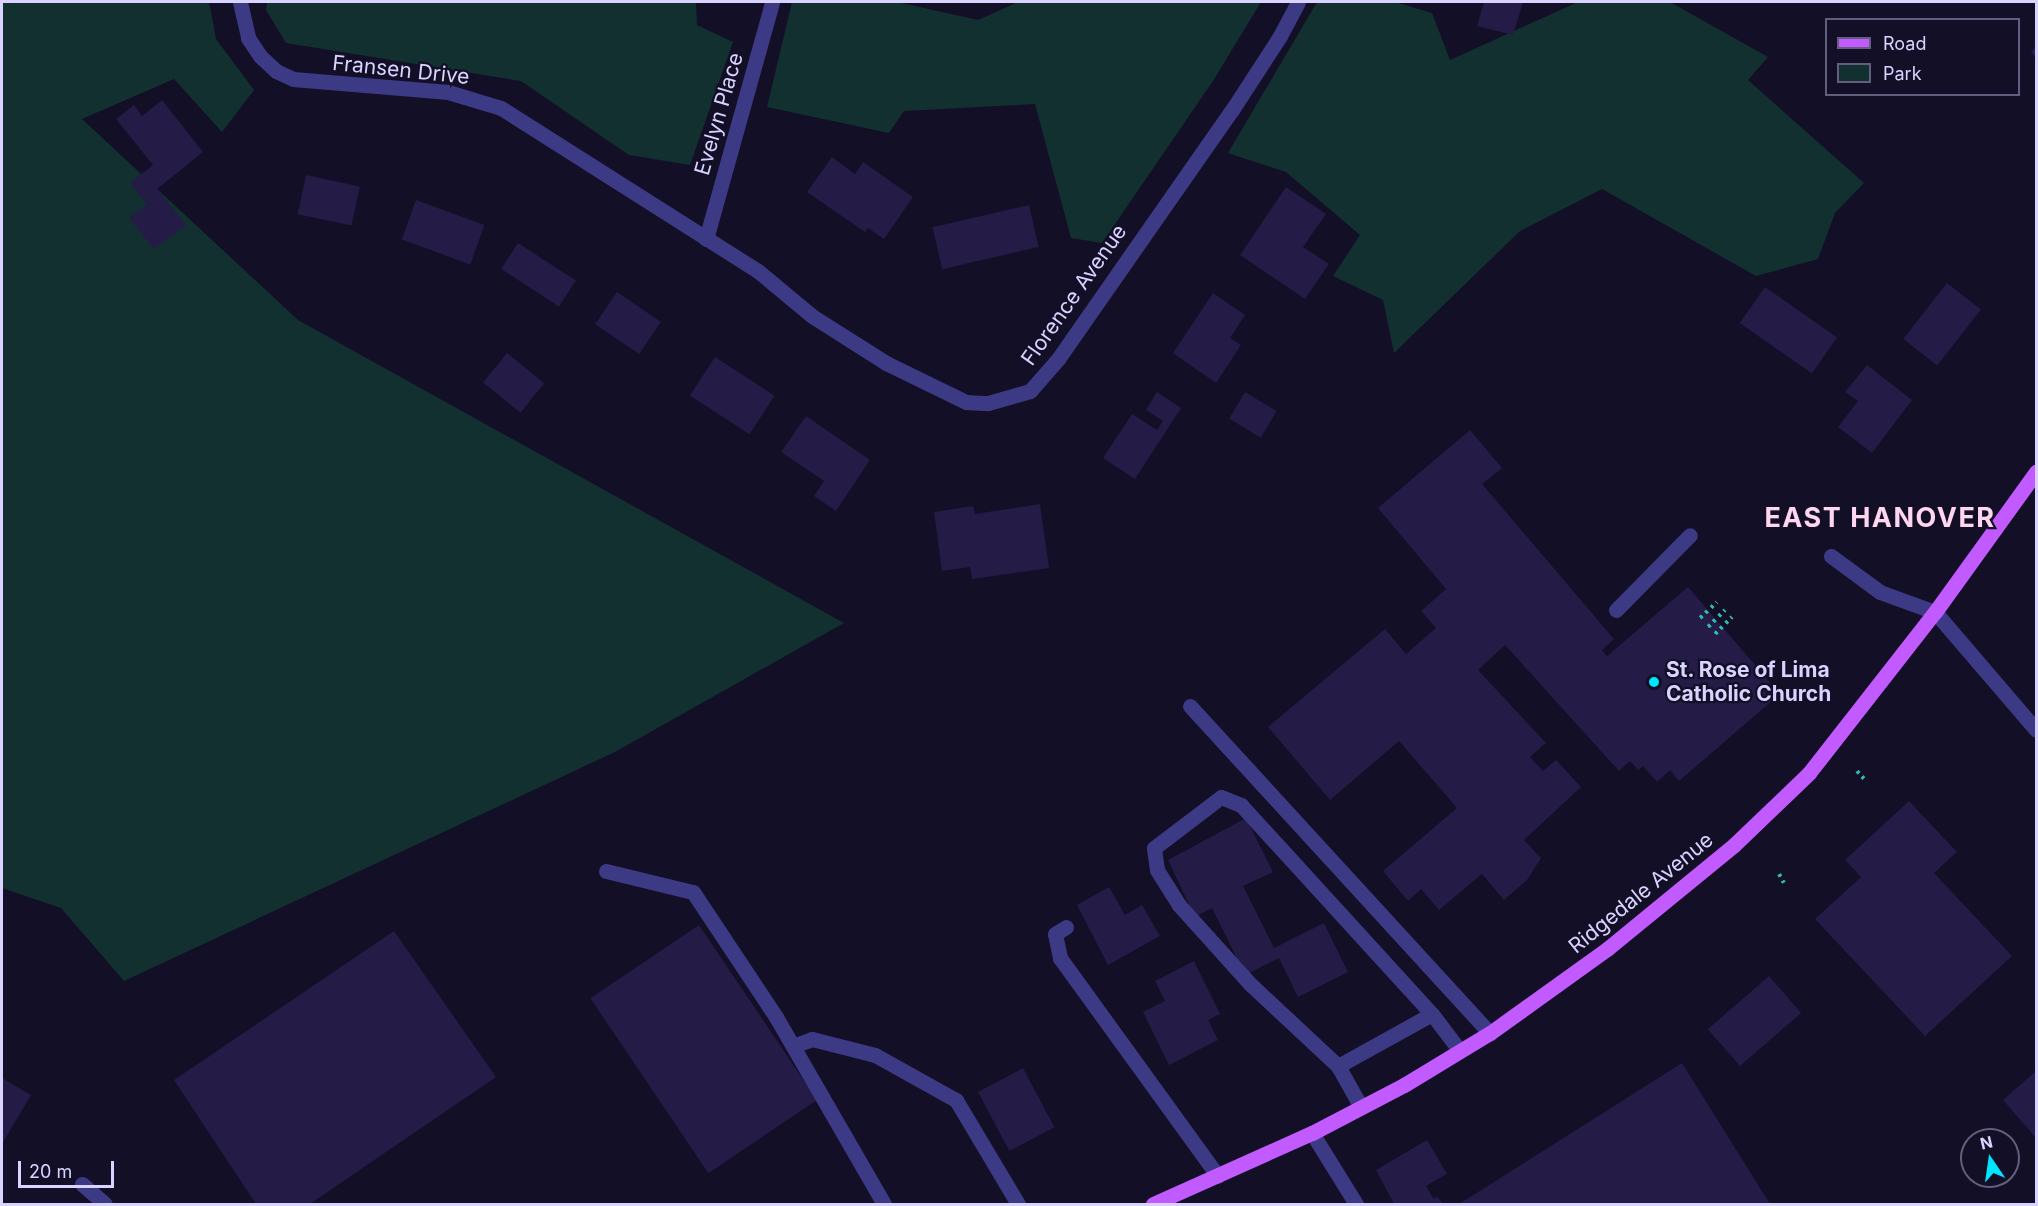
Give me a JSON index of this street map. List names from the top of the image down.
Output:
{
  "streets": {
    "main road": ["Ridgedale Avenue"],
    "street": ["Fransen Drive", "Evelyn Place", "Florence Avenue"]
  },
  "crossings": [
    ["Fransen Drive", "Evelyn Place"],
    ["Fransen Drive", "Florence Avenue"],
    ["Evelyn Place", "Florence Avenue"]
  ],
  "districts": ["EAST HANOVER"],
  "places": ["St. Rose of Lima Catholic Church"],
  "legend": ["Road", "Park"],
  "scale_bar": "20 m",
  "north": "top"
}
